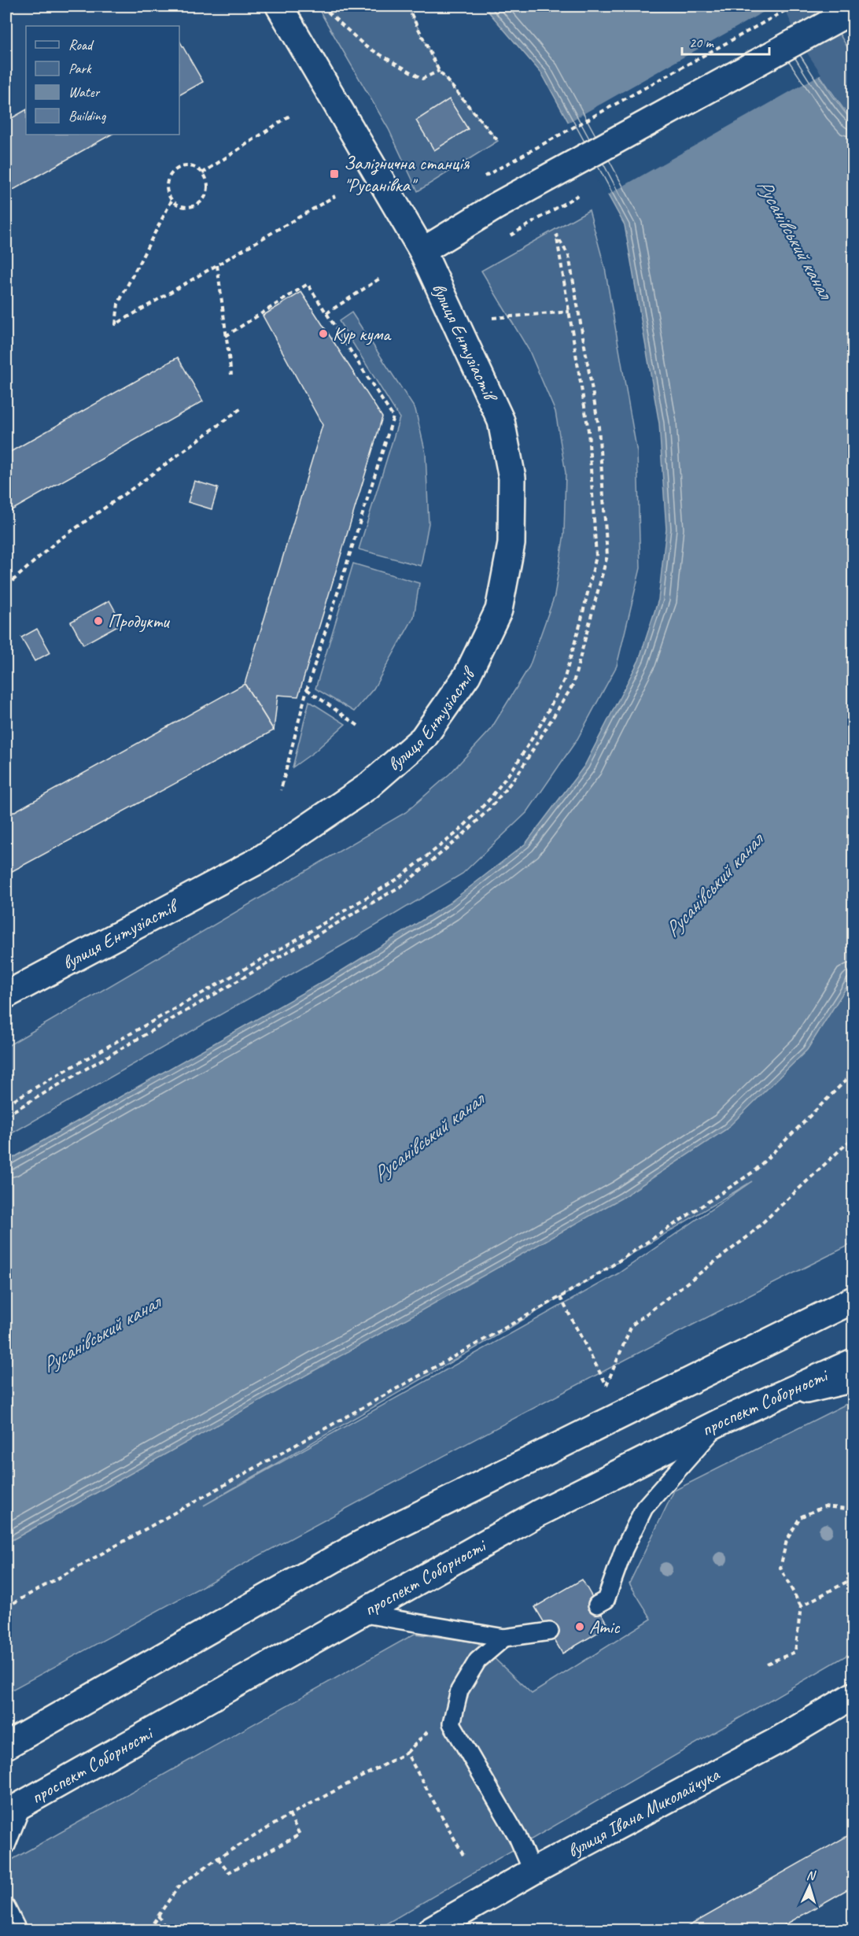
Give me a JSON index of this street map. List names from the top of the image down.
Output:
{
  "streets": {
    "main road": ["вулиця Ентузіастів", "проспект Соборності", "вулиця Івана Миколайчука"]
  },
  "water": ["Русанівський канал"],
  "places": {
    "transit": ["Залізнична станція \"Русанівка\""],
    "other": ["Кур кума", "Продукти", "Amic"]
  },
  "legend": [
    "Road",
    "Park",
    "Water",
    "Building"
  ],
  "scale_bar": "20 m",
  "north": "top"
}
